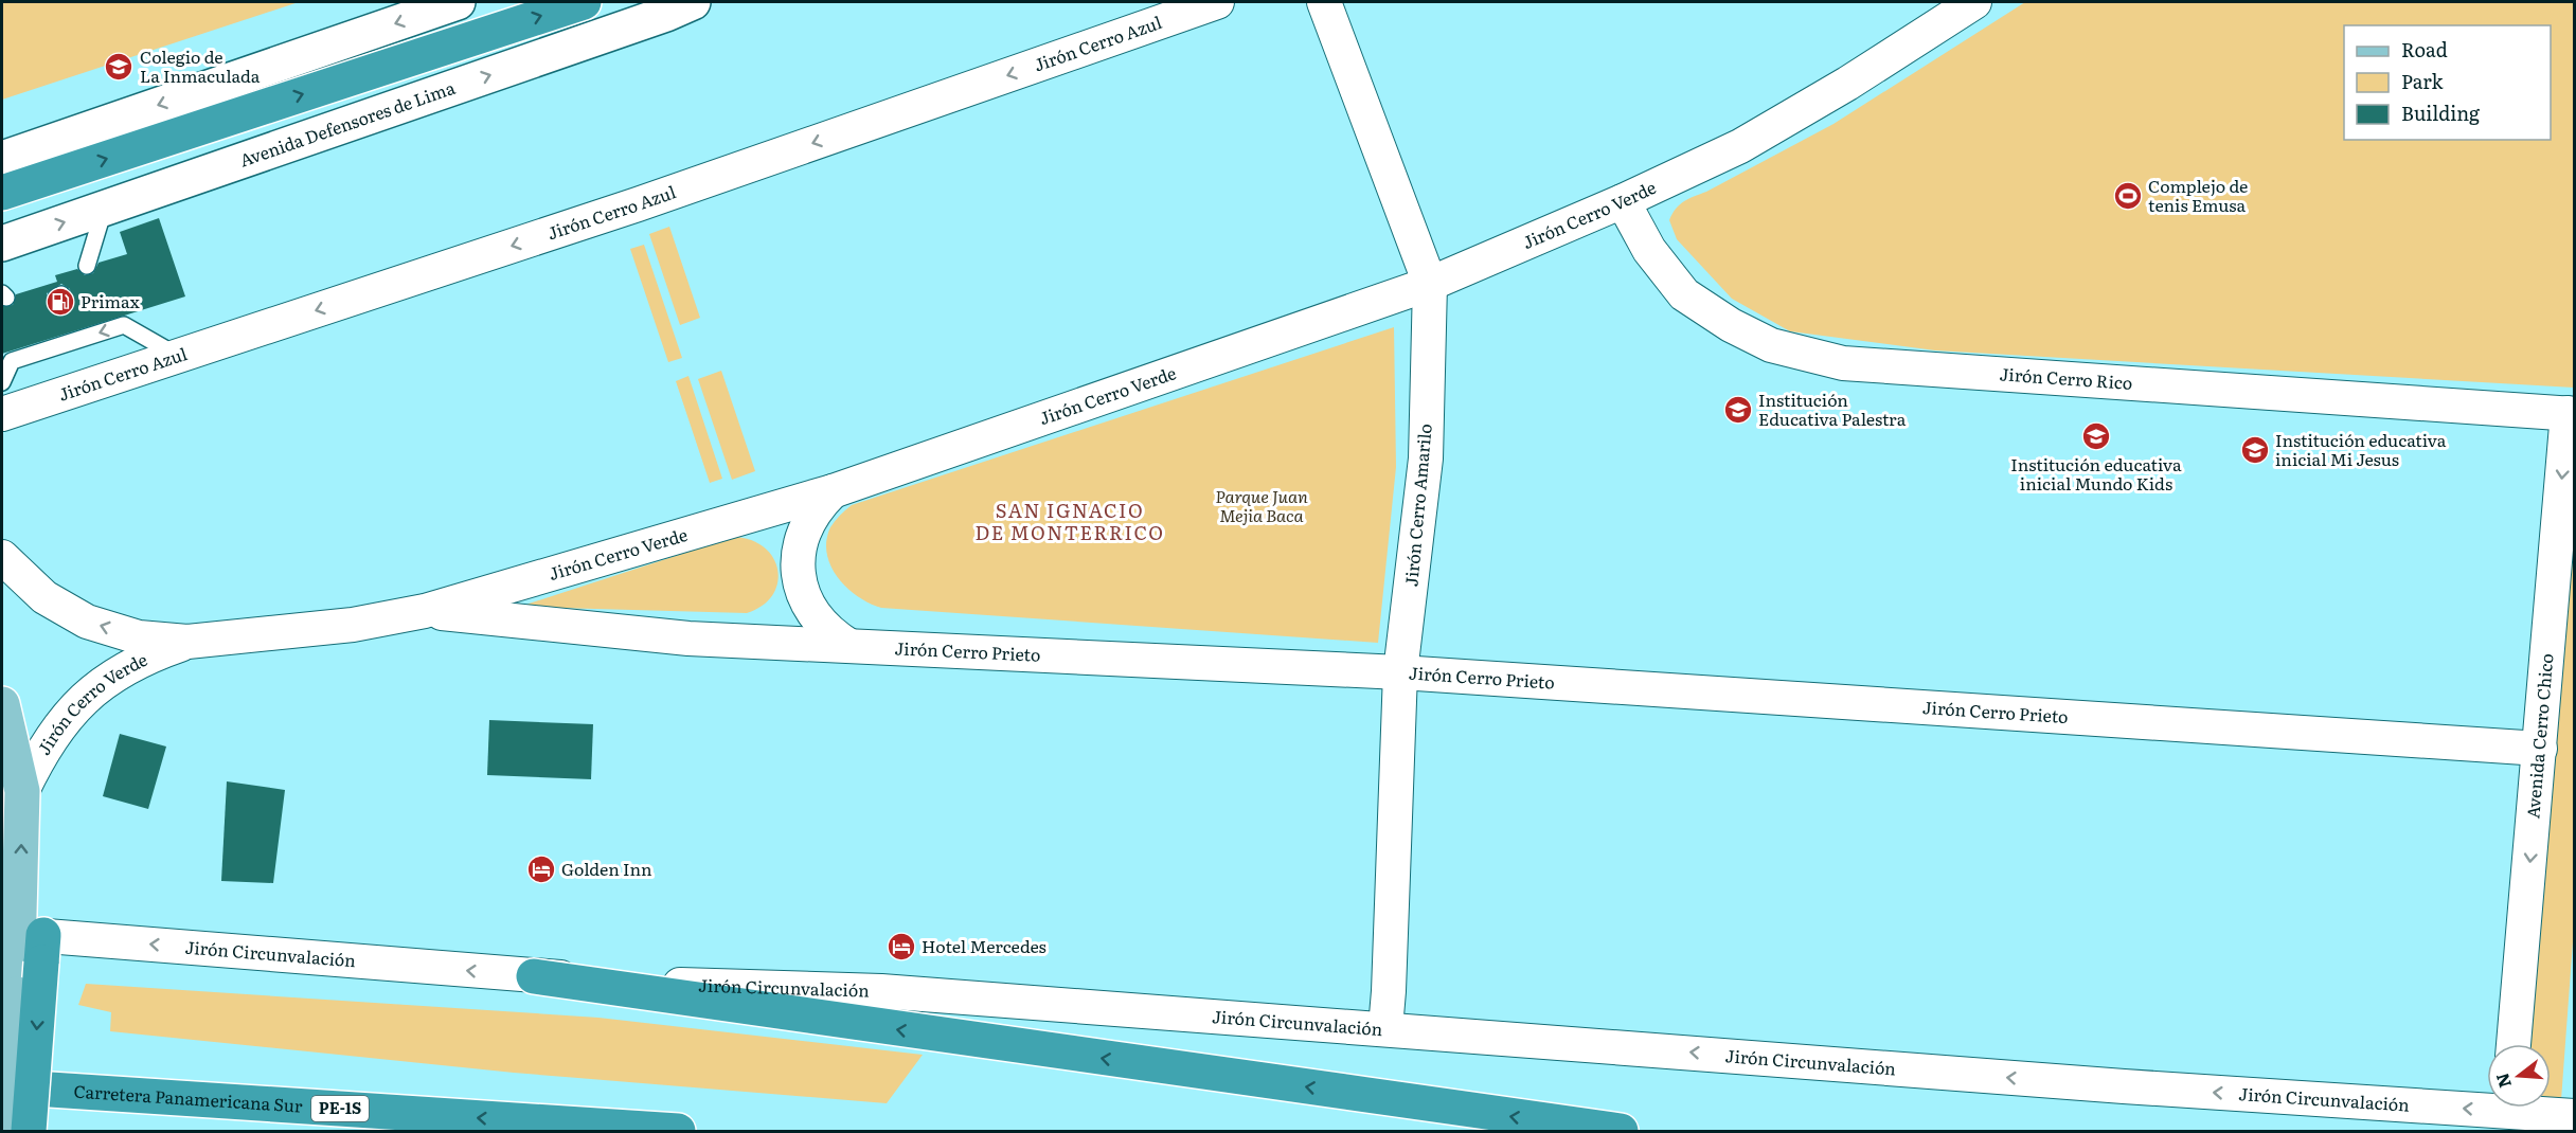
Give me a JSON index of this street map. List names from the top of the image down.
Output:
{
  "streets": {
    "highway": ["Carretera Panamericana Sur", "PE-1S"],
    "main road": ["Avenida Defensores de Lima"],
    "street": [
      "Jirón Cerro Azul",
      "Jirón Cerro Verde",
      "Jirón Cerro Rico",
      "Jirón Cerro Amarilo",
      "Jirón Cerro Prieto",
      "Avenida Cerro Chico",
      "Jirón Circunvalación"
    ]
  },
  "crossings": [
    ["Jirón Cerro Verde", "Jirón Cerro Rico"],
    ["Jirón Cerro Verde", "Jirón Cerro Amarilo"],
    ["Jirón Cerro Verde", "Jirón Cerro Prieto"],
    ["Jirón Cerro Rico", "Avenida Cerro Chico"],
    ["Jirón Cerro Amarilo", "Jirón Cerro Prieto"],
    ["Jirón Cerro Amarilo", "Jirón Circunvalación"],
    ["Jirón Cerro Prieto", "Avenida Cerro Chico"]
  ],
  "one_way": [
    "Jirón Cerro Azul",
    "Avenida Cerro Chico",
    "Jirón Circunvalación",
    "Carretera Panamericana Sur"
  ],
  "districts": ["SAN IGNACIO DE MONTERRICO"],
  "parks": ["Parque Juan Mejia Baca"],
  "places": {
    "school or university": [
      "Colegio de La Inmaculada",
      "Institución Educativa Palestra",
      "Institución educativa inicial Mundo Kids",
      "Institución educativa inicial Mi Jesus"
    ],
    "sports": ["Complejo de tenis Emusa"],
    "fuel station": ["Primax"],
    "hotel": ["Golden Inn", "Hotel Mercedes"]
  },
  "legend": ["Road", "Park", "Building"],
  "north": "left"
}
